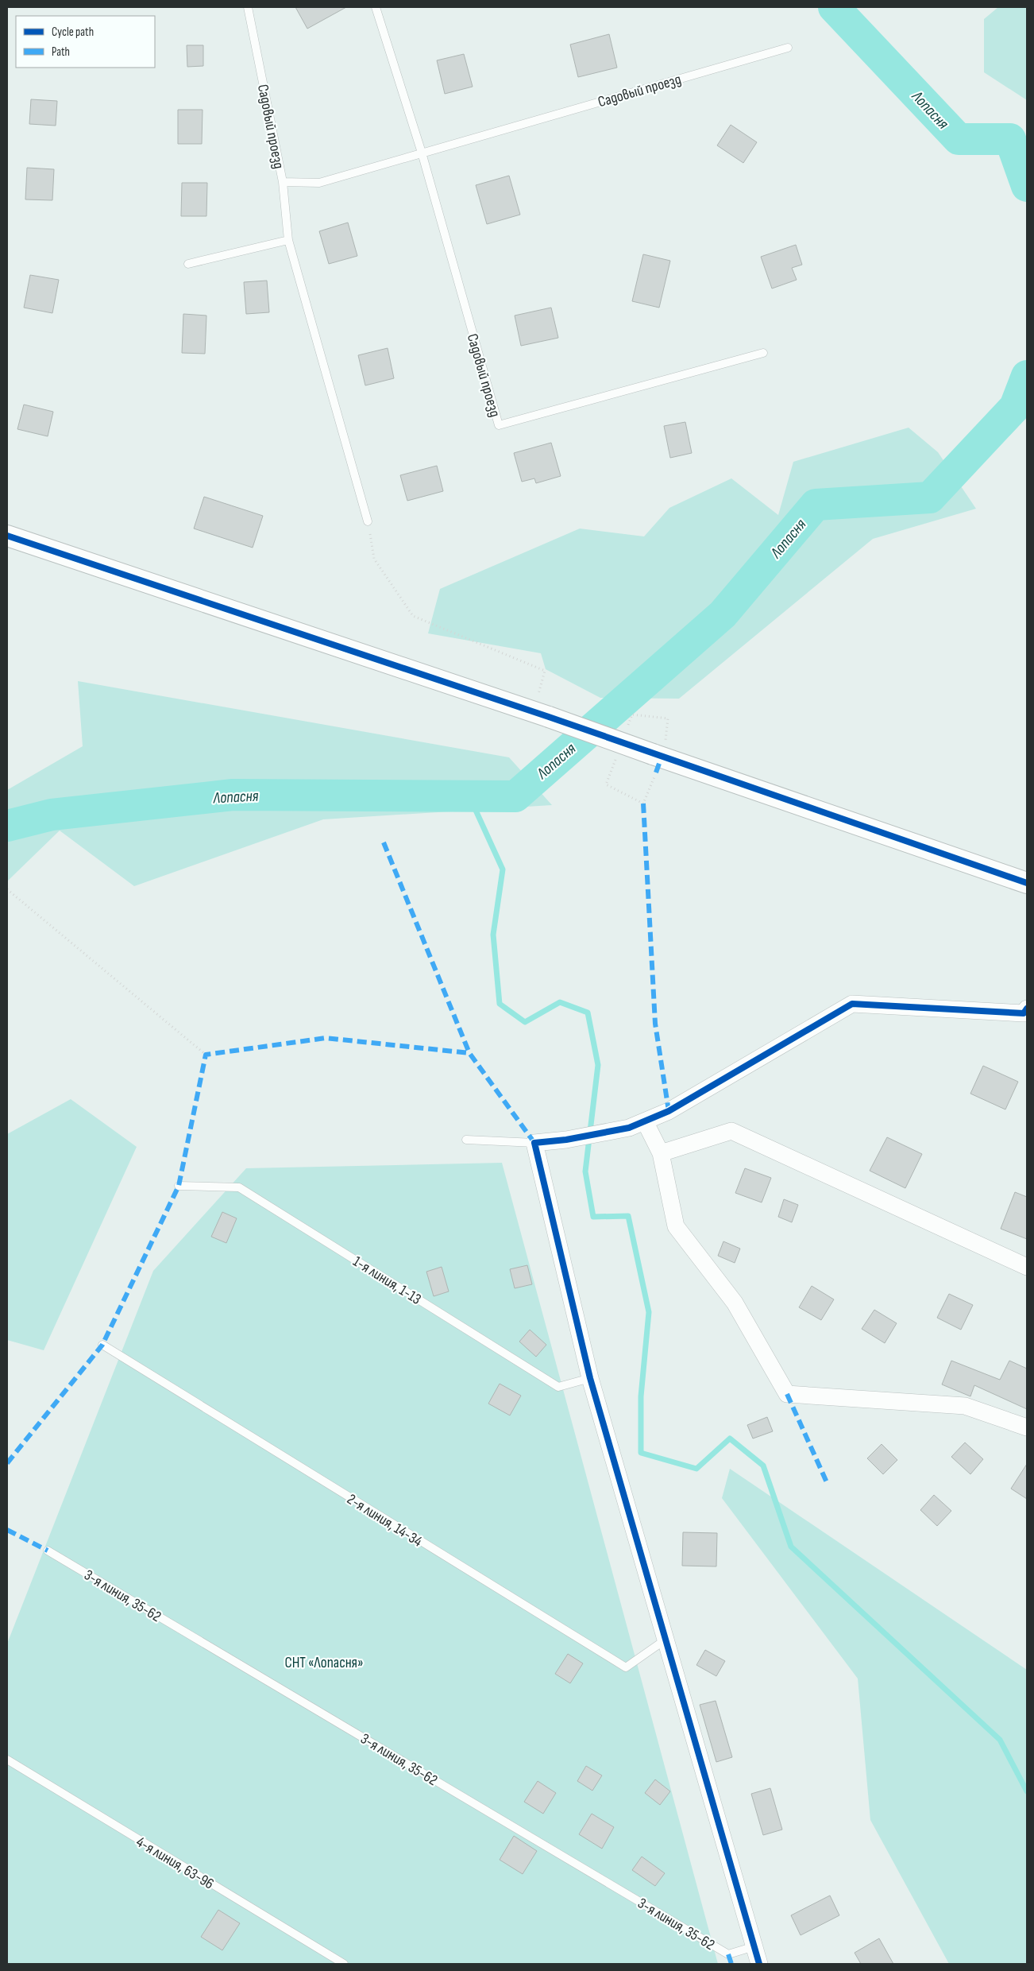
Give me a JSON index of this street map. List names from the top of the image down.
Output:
{
  "streets": {
    "lane": [
      "Садовый проезд",
      "1-я линия, 1-13",
      "2-я линия, 14-34",
      "3-я линия, 35-62",
      "4-я линия, 63-96"
    ]
  },
  "water": ["Лопасня"],
  "parks": ["СНТ «Лопасня»"],
  "legend": ["Cycle path", "Path"]
}
